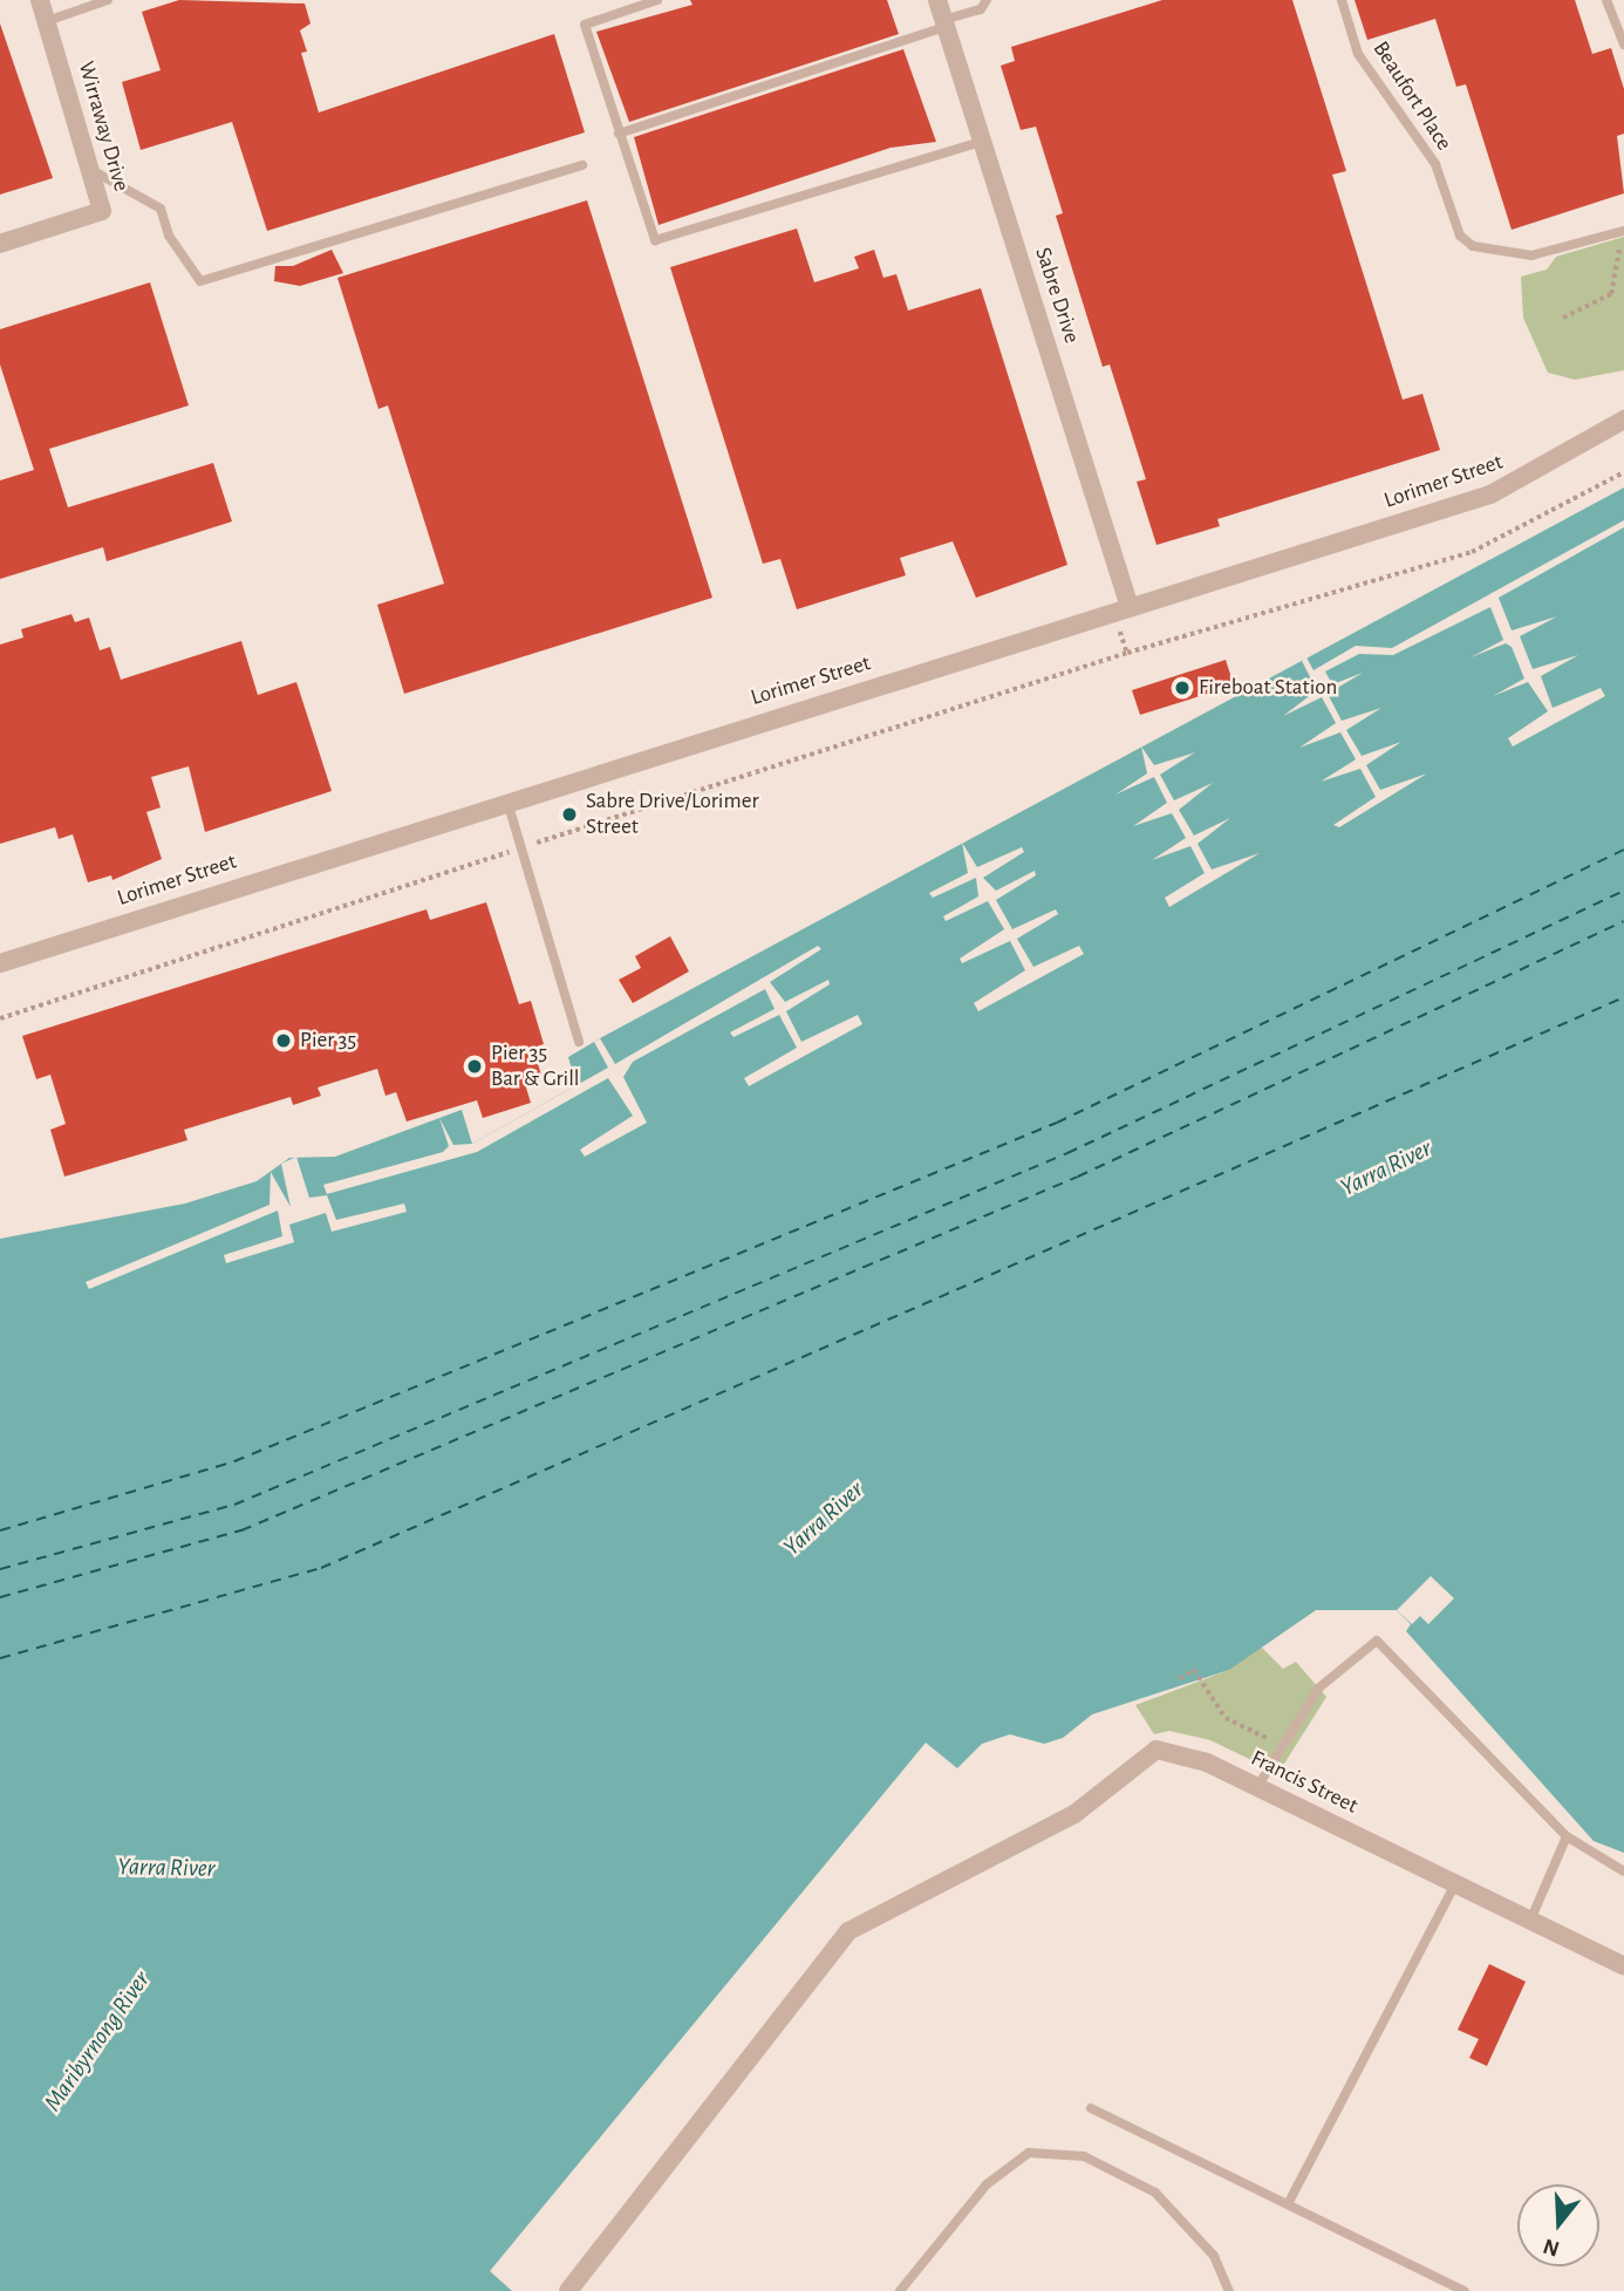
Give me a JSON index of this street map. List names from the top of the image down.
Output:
{
  "streets": {
    "street": [
      "Wirraway Drive",
      "Sabre Drive",
      "Lorimer Street",
      "Francis Street"
    ],
    "lane": ["Beaufort Place"]
  },
  "crossings": [
    ["Sabre Drive", "Lorimer Street"]
  ],
  "water": ["Yarra River", "Maribyrnong River"],
  "places": [
    "Fireboat Station",
    "Sabre Drive/Lorimer Street",
    "Pier 35",
    "Pier 35 Bar & Grill"
  ],
  "north": "bottom"
}
